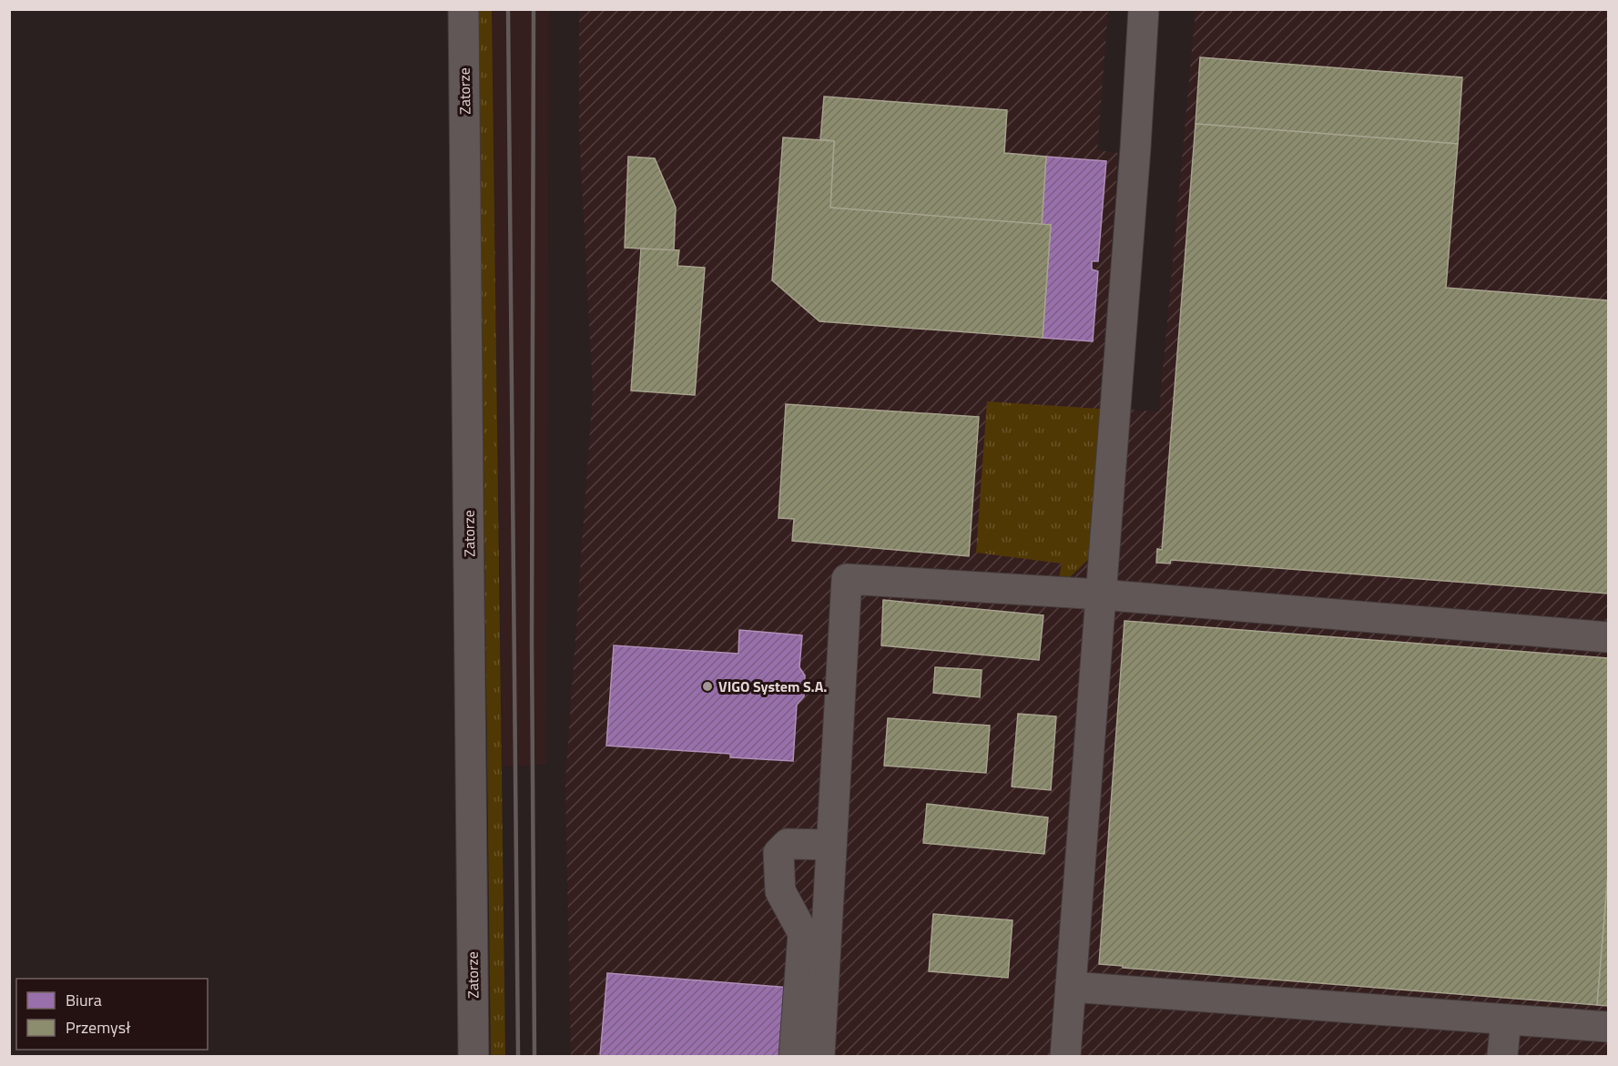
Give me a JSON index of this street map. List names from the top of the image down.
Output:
{
  "streets": {
    "street": ["Zatorze"]
  },
  "places": ["VIGO System S.A."],
  "legend": ["Biura", "Przemysł"]
}
